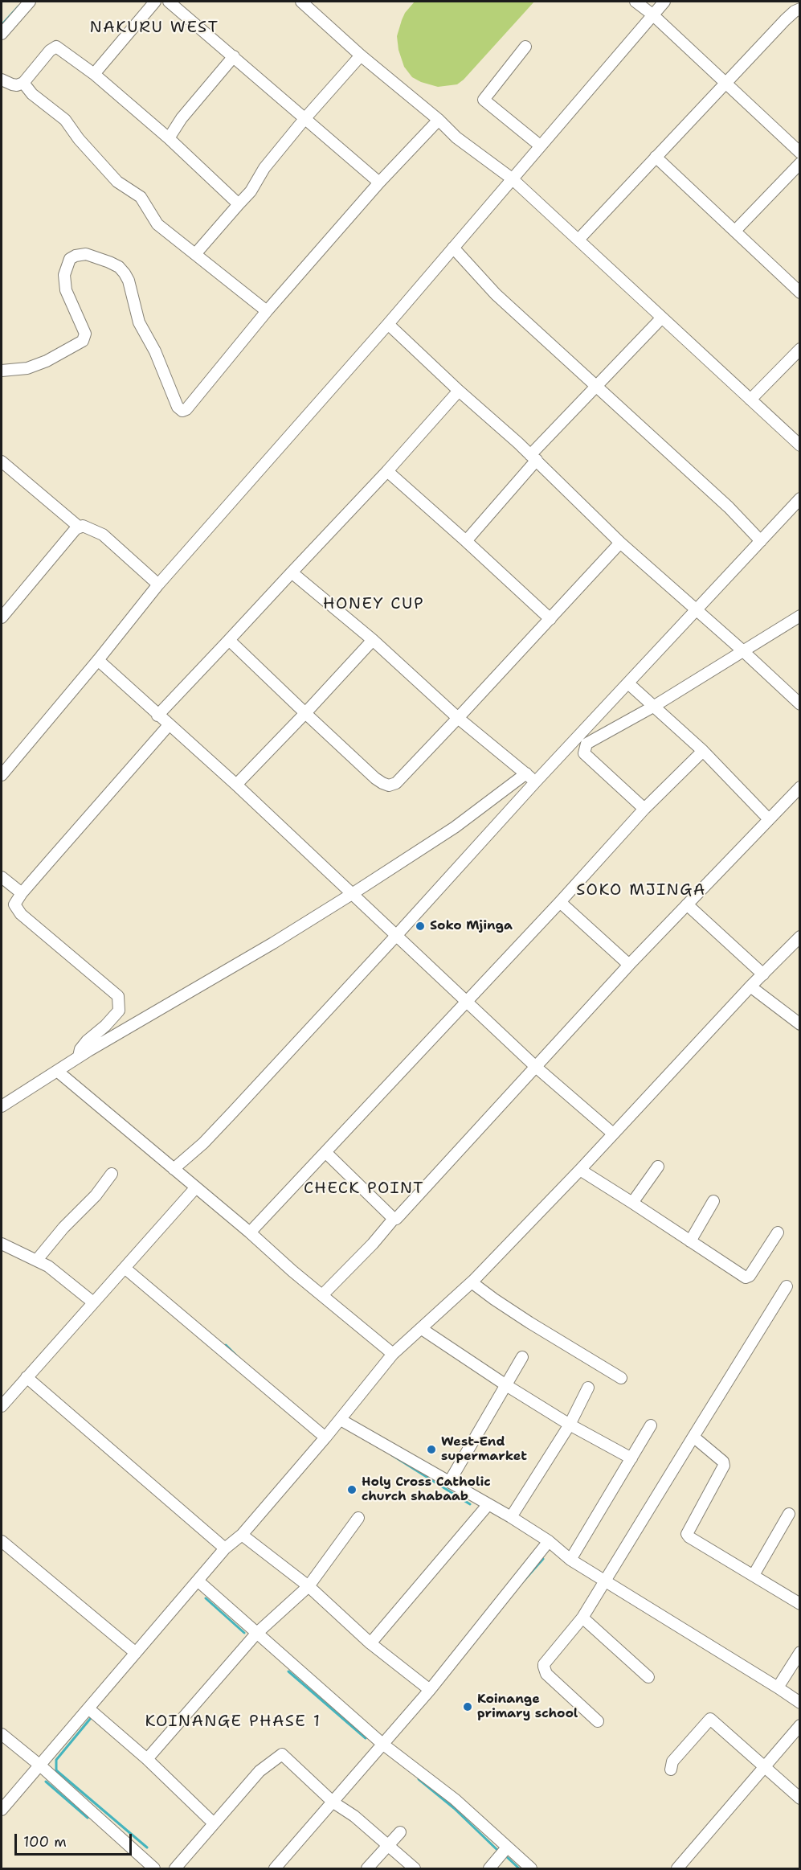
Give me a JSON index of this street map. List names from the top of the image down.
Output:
{
  "districts": [
    "NAKURU WEST",
    "HONEY CUP",
    "SOKO MJINGA",
    "CHECK POINT",
    "KOINANGE PHASE 1"
  ],
  "places": [
    "Soko Mjinga",
    "West-End supermarket",
    "Holy Cross Catholic church shabaab",
    "Koinange primary school"
  ],
  "scale_bar": "100 m"
}
